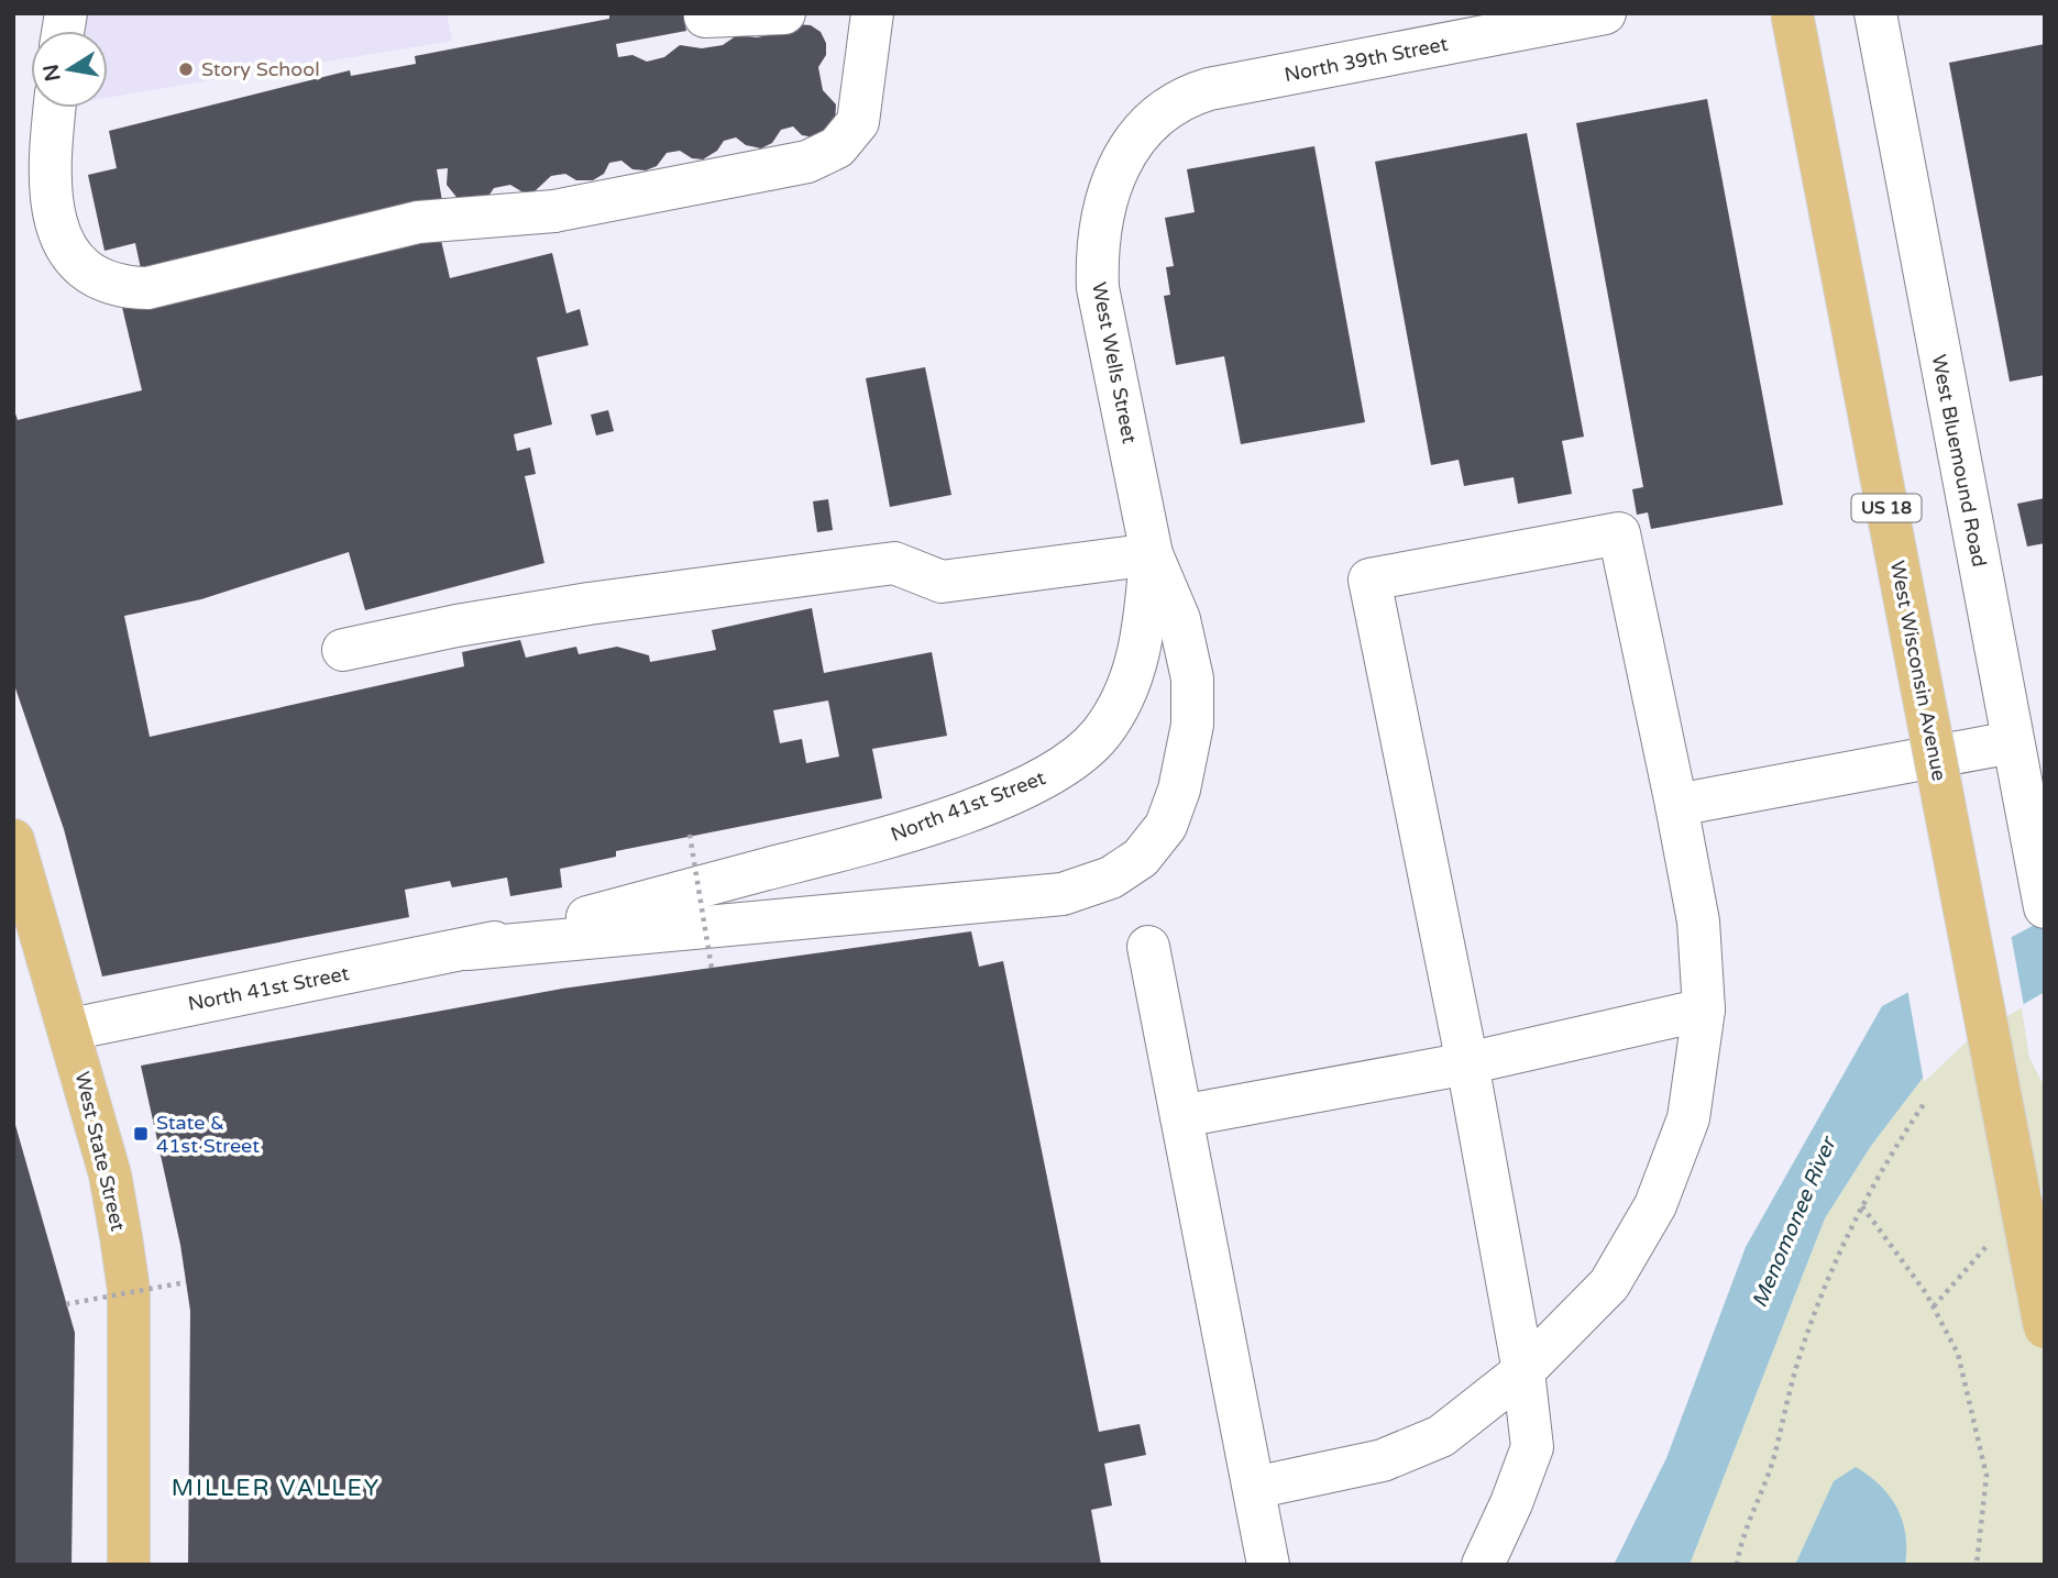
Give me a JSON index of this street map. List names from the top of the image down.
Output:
{
  "streets": {
    "main road": ["US 18", "West Wisconsin Avenue", "West State Street"],
    "street": [
      "North 39th Street",
      "West Wells Street",
      "West Bluemound Road",
      "North 41st Street"
    ]
  },
  "crossings": [
    ["North 39th Street", "West Wells Street"],
    ["West Wells Street", "North 41st Street"],
    ["North 41st Street", "West State Street"]
  ],
  "districts": ["MILLER VALLEY"],
  "water": ["Menomonee River"],
  "places": {
    "other": ["Story School"],
    "transit": ["State & 41st Street"]
  },
  "north": "left"
}
